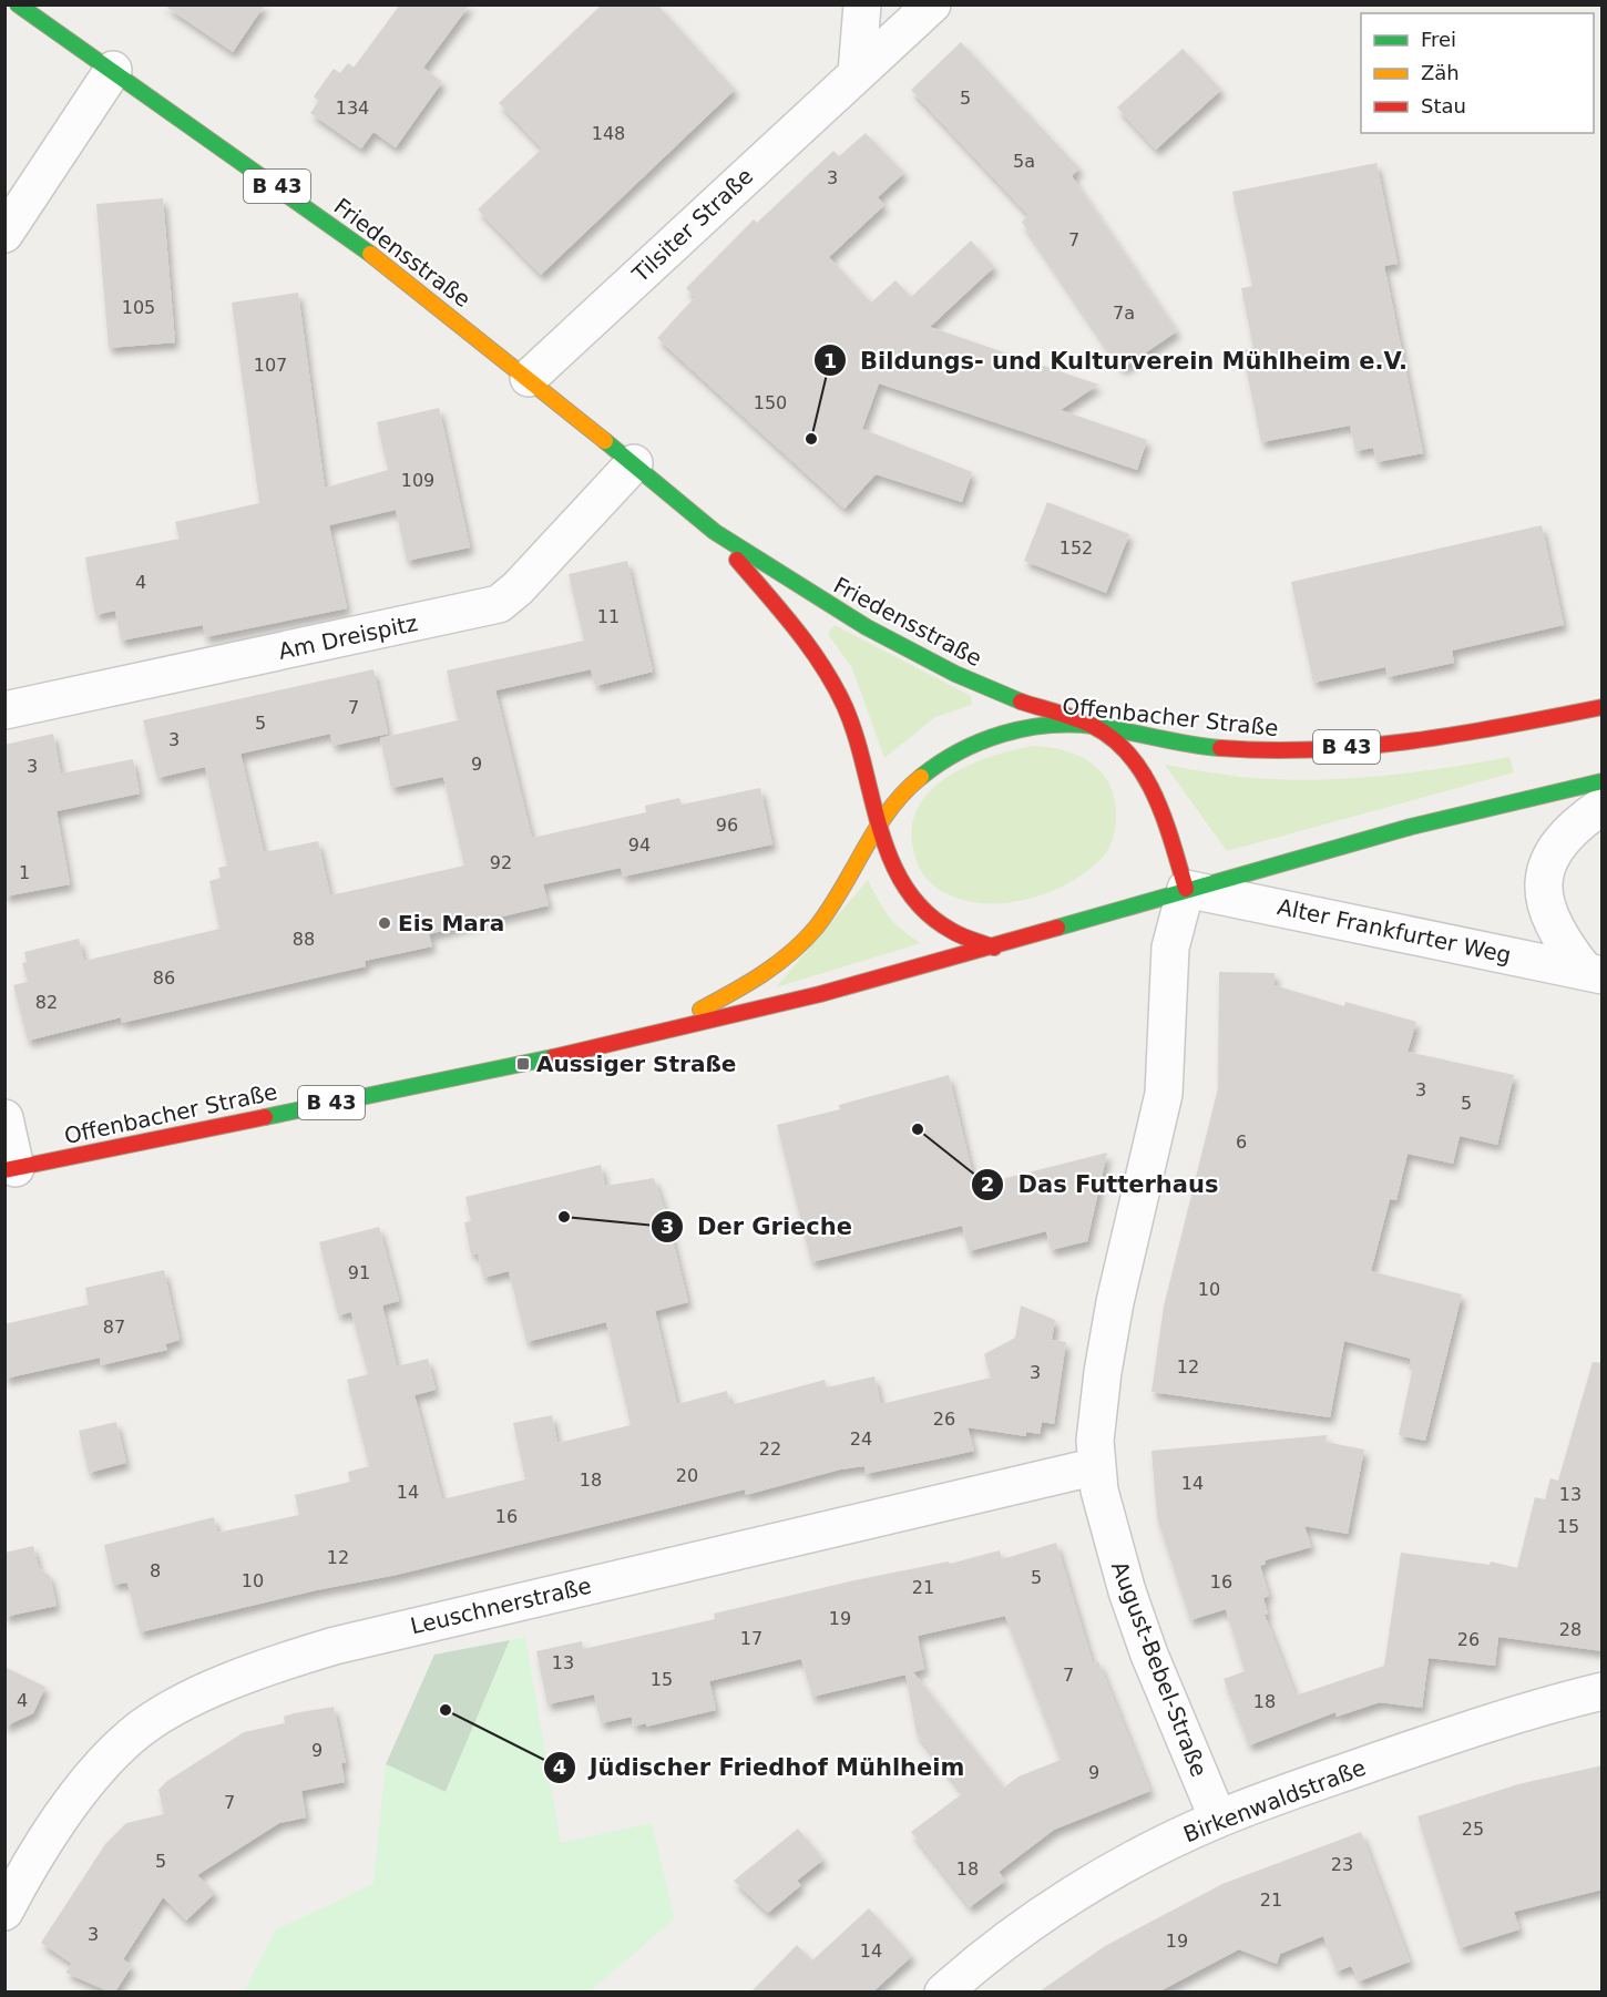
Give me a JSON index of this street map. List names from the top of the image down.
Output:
{
  "streets": {
    "main road": ["B 43", "Friedensstraße", "Offenbacher Straße"],
    "street": [
      "Tilsiter Straße",
      "Am Dreispitz",
      "Alter Frankfurter Weg",
      "Leuschnerstraße",
      "August-Bebel-Straße",
      "Birkenwaldstraße"
    ]
  },
  "crossings": [
    ["Tilsiter Straße", "Friedensstraße"],
    ["Friedensstraße", "Am Dreispitz"],
    ["Friedensstraße", "Offenbacher Straße"],
    ["Offenbacher Straße", "Alter Frankfurter Weg"],
    ["Offenbacher Straße", "August-Bebel-Straße"],
    ["Alter Frankfurter Weg", "August-Bebel-Straße"],
    ["Leuschnerstraße", "August-Bebel-Straße"],
    ["August-Bebel-Straße", "Birkenwaldstraße"]
  ],
  "places": {
    "other": [
      "Bildungs- und Kulturverein Mühlheim e.V.",
      "Eis Mara",
      "Das Futterhaus",
      "Der Grieche",
      "Jüdischer Friedhof Mühlheim"
    ],
    "transit": ["Aussiger Straße"]
  },
  "house_numbers": [
    "5",
    "134",
    "148",
    "5a",
    "3",
    "7",
    "105",
    "7a",
    "107",
    "150",
    "109",
    "152",
    "4",
    "11",
    "7",
    "5",
    "3",
    "9",
    "3",
    "96",
    "94",
    "92",
    "1",
    "88",
    "86",
    "82",
    "3",
    "5",
    "6",
    "91",
    "10",
    "87",
    "12",
    "3",
    "26",
    "24",
    "22",
    "20",
    "18",
    "14",
    "14",
    "13",
    "16",
    "15",
    "12",
    "8",
    "5",
    "10",
    "16",
    "21",
    "19",
    "28",
    "17",
    "26",
    "13",
    "7",
    "15",
    "4",
    "18",
    "9",
    "9",
    "7",
    "25",
    "5",
    "23",
    "18",
    "21",
    "3",
    "19",
    "14"
  ],
  "legend": ["Frei", "Zäh", "Stau"]
}
